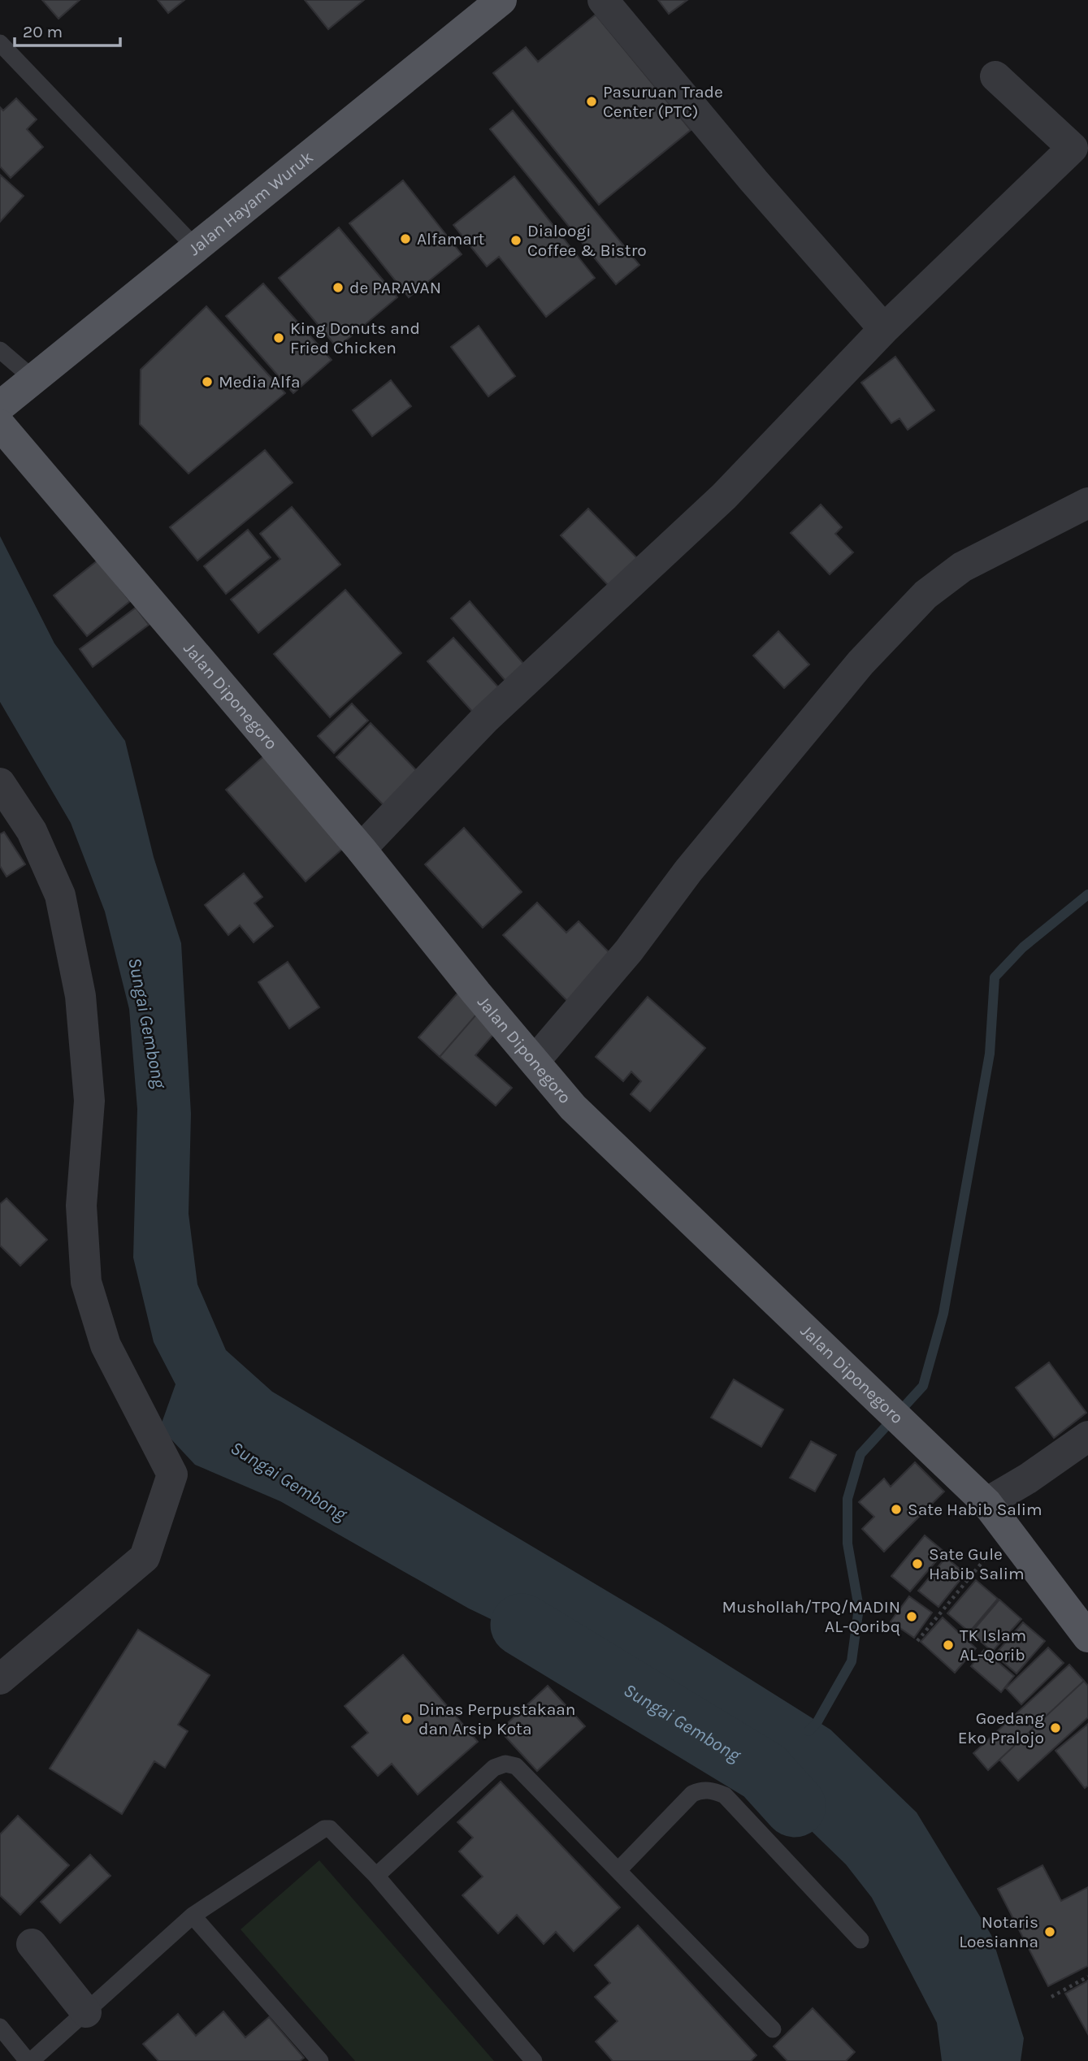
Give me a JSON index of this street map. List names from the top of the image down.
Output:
{
  "streets": {
    "main road": ["Jalan Hayam Wuruk", "Jalan Diponegoro"]
  },
  "water": ["Sungai Gembong"],
  "places": [
    "Pasuruan Trade Center (PTC)",
    "Alfamart",
    "Dialoogi Coffee & Bistro",
    "de PARAVAN",
    "King Donuts and Fried Chicken",
    "Media Alfa",
    "Sate Habib Salim",
    "Sate Gule Habib Salim",
    "Mushollah/TPQ/MADIN AL-Qoribq",
    "TK Islam AL-Qorib",
    "Dinas Perpustakaan dan Arsip Kota",
    "Goedang Eko Pralojo",
    "Notaris Loesianna"
  ],
  "scale_bar": "20 m"
}
